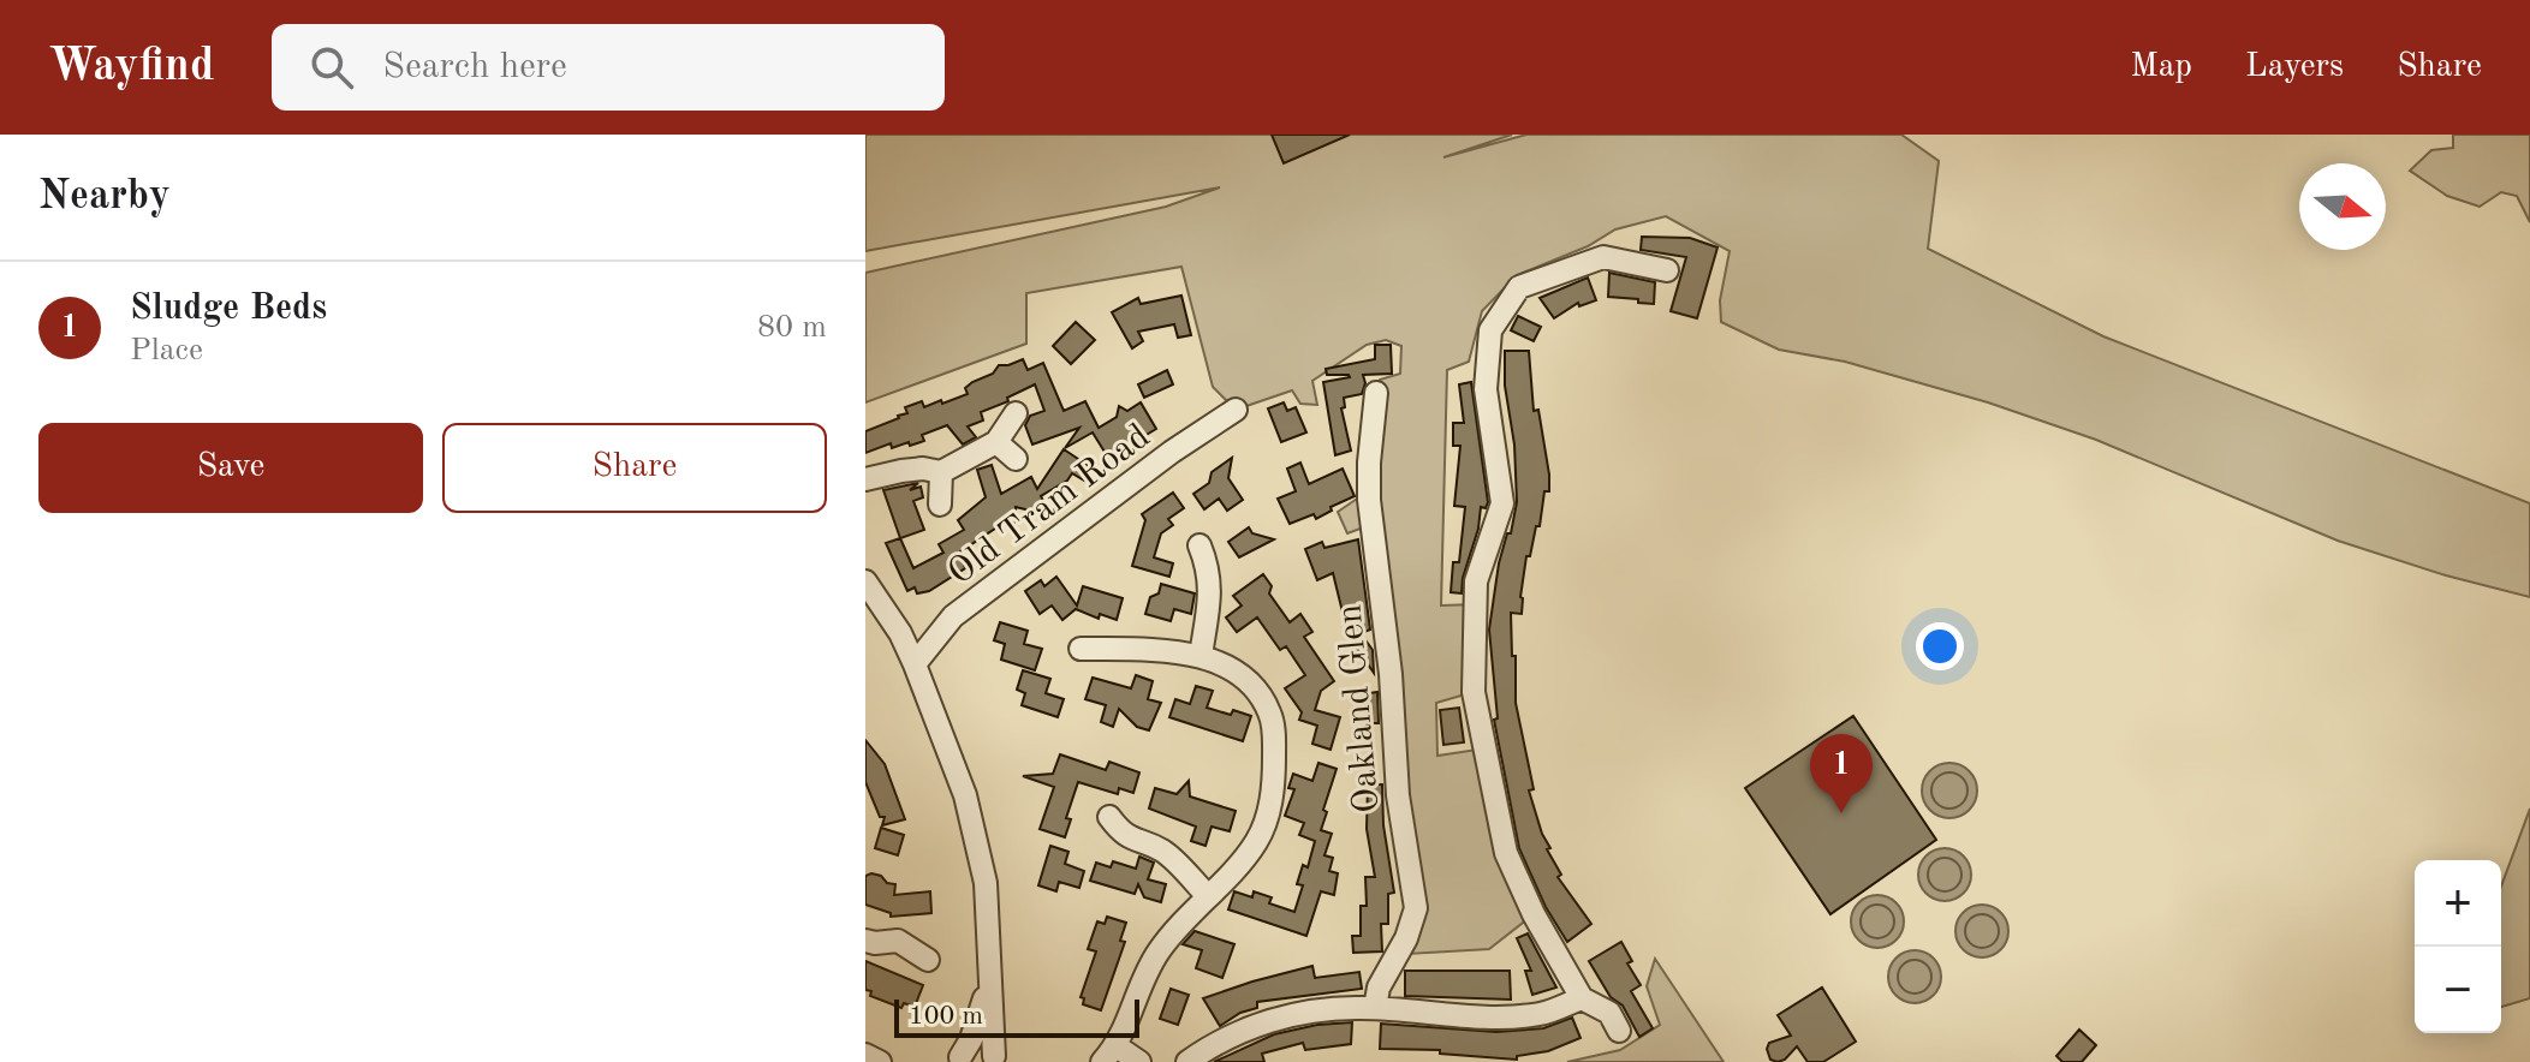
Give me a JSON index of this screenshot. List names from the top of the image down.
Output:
{
  "streets": {
    "street": ["Old Tram Road", "Oakland Glen"]
  },
  "scale_bar": "100 m",
  "north": "right",
  "page": {
    "header": "Wayfind",
    "search": "Search here",
    "nav": ["Map", "Layers", "Share"],
    "heading": "Nearby",
    "list": [
      {
        "mark": "1",
        "name": "Sludge Beds",
        "note": "Place",
        "value": "80 m"
      }
    ],
    "buttons": ["Save", "Share"],
    "pins": "1",
    "map_buttons": ["+", "−"],
    "scale": "100 m"
  }
}
